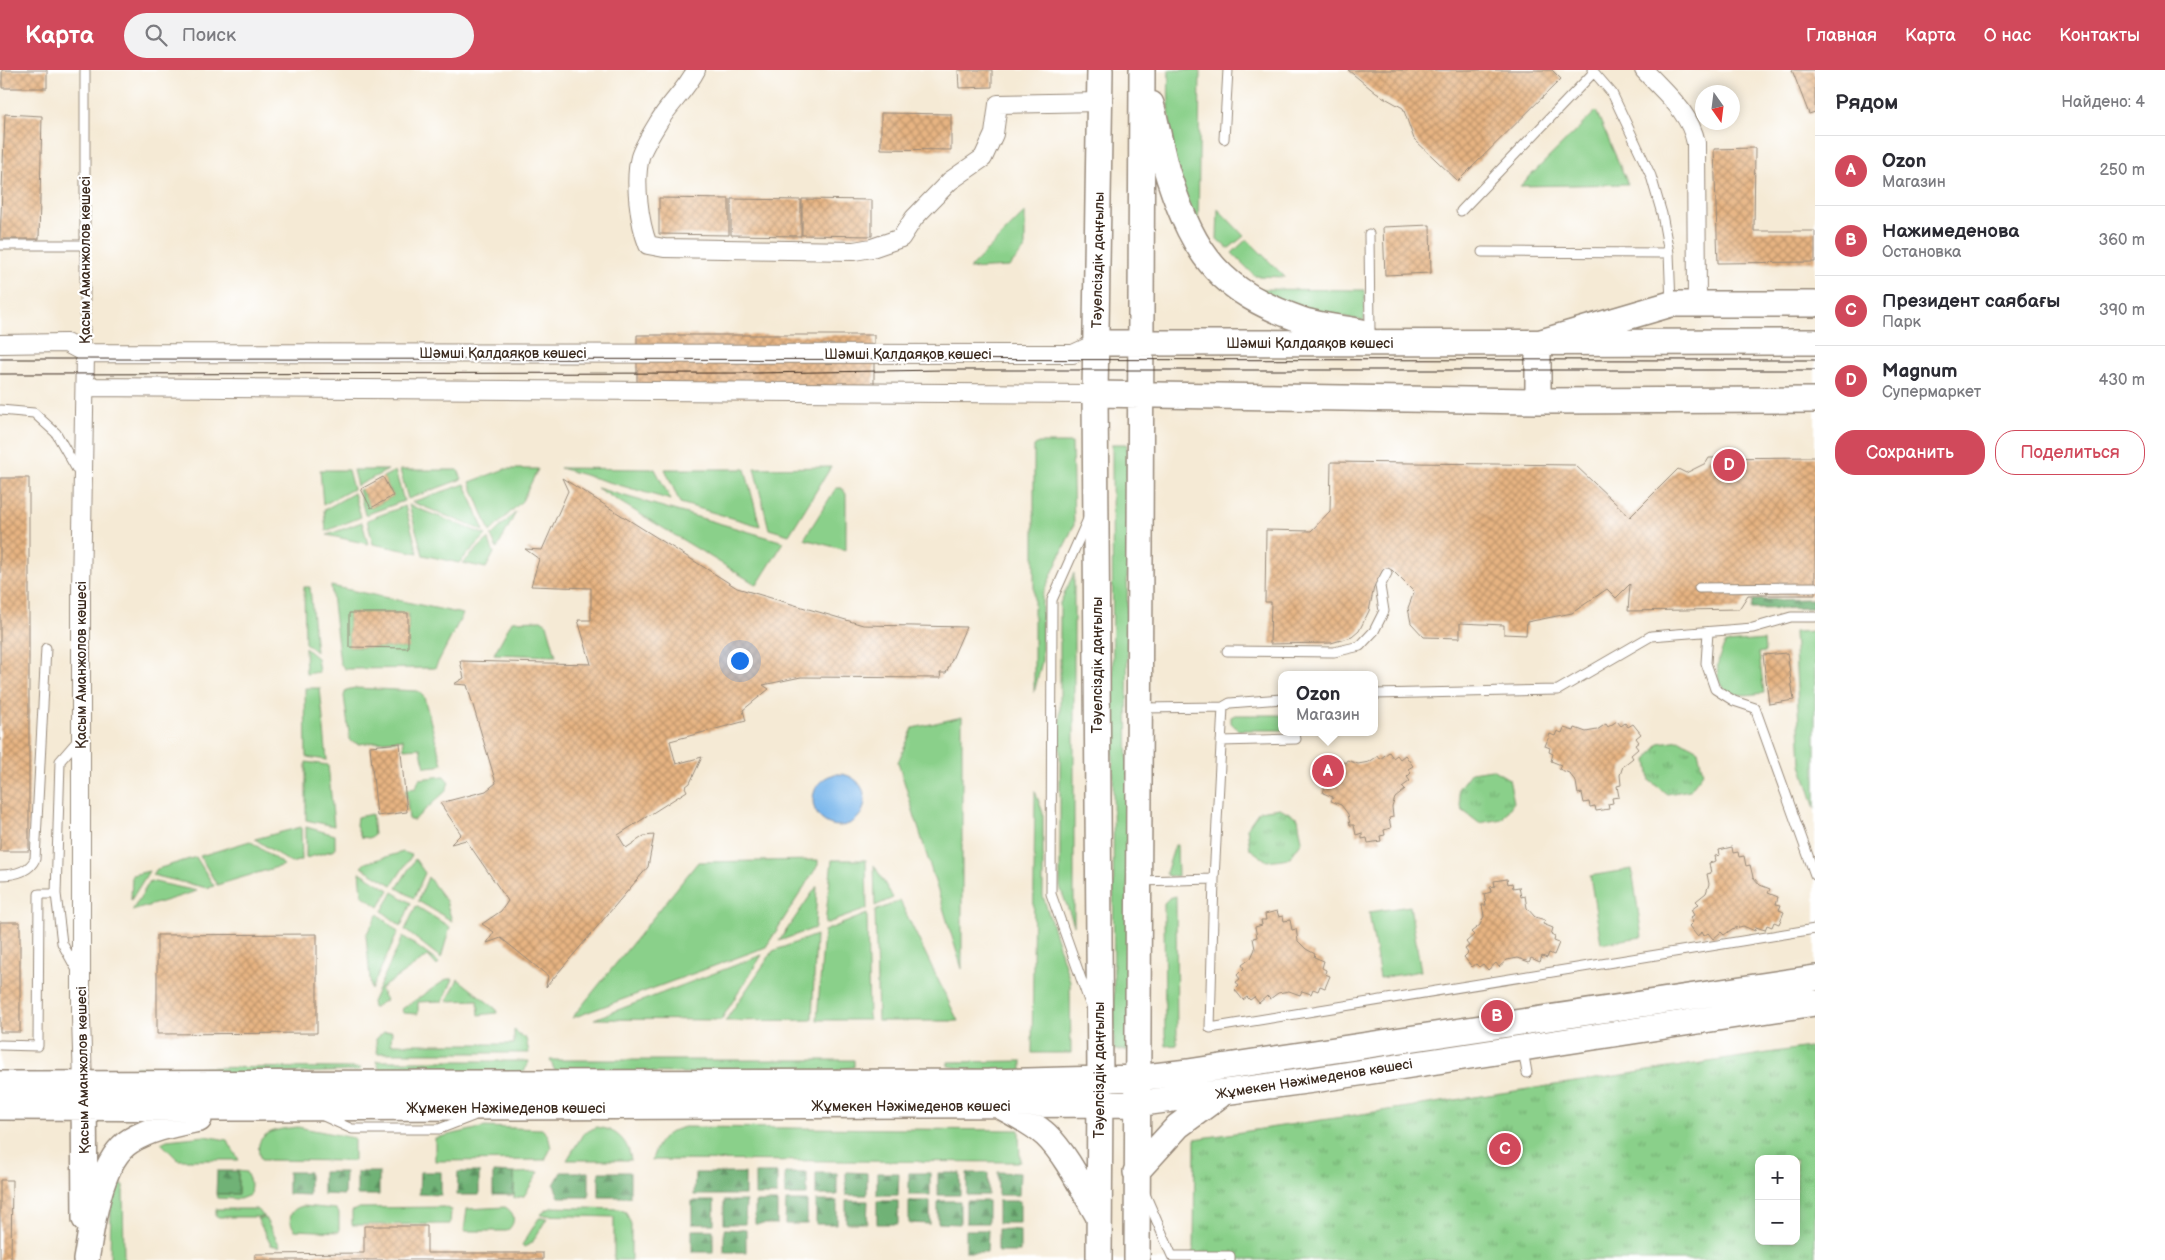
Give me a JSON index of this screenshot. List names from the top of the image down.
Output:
{
  "streets": {
    "main road": [
      "Қасым Аманжолов көшесі",
      "Тәуелсіздік даңғылы",
      "Шәмші Қалдаяқов көшесі",
      "Жұмекен Нәжімеденов көшесі"
    ]
  },
  "crossings": [
    ["Қасым Аманжолов көшесі", "Шәмші Қалдаяқов көшесі"],
    ["Қасым Аманжолов көшесі", "Жұмекен Нәжімеденов көшесі"],
    ["Тәуелсіздік даңғылы", "Шәмші Қалдаяқов көшесі"],
    ["Тәуелсіздік даңғылы", "Жұмекен Нәжімеденов көшесі"]
  ],
  "north": "bottom",
  "page": {
    "header": "Карта",
    "search": "Поиск",
    "nav": [
      "Главная",
      "Карта",
      "О нас",
      "Контакты"
    ],
    "heading": ["Рядом", "Найдено: 4"],
    "list": [
      {
        "mark": "A",
        "name": "Ozon",
        "note": "Магазин",
        "value": "250 m"
      },
      {
        "mark": "B",
        "name": "Нажимеденова",
        "note": "Остановка",
        "value": "360 m"
      },
      {
        "mark": "C",
        "name": "Президент саябағы",
        "note": "Парк",
        "value": "390 m"
      },
      {
        "mark": "D",
        "name": "Magnum",
        "note": "Супермаркет",
        "value": "430 m"
      }
    ],
    "buttons": ["Сохранить", "Поделиться"],
    "pins": [
      "D",
      "A",
      "B",
      "C"
    ],
    "popup": ["Ozon", "Магазин"],
    "map_buttons": ["+", "−"]
  }
}
